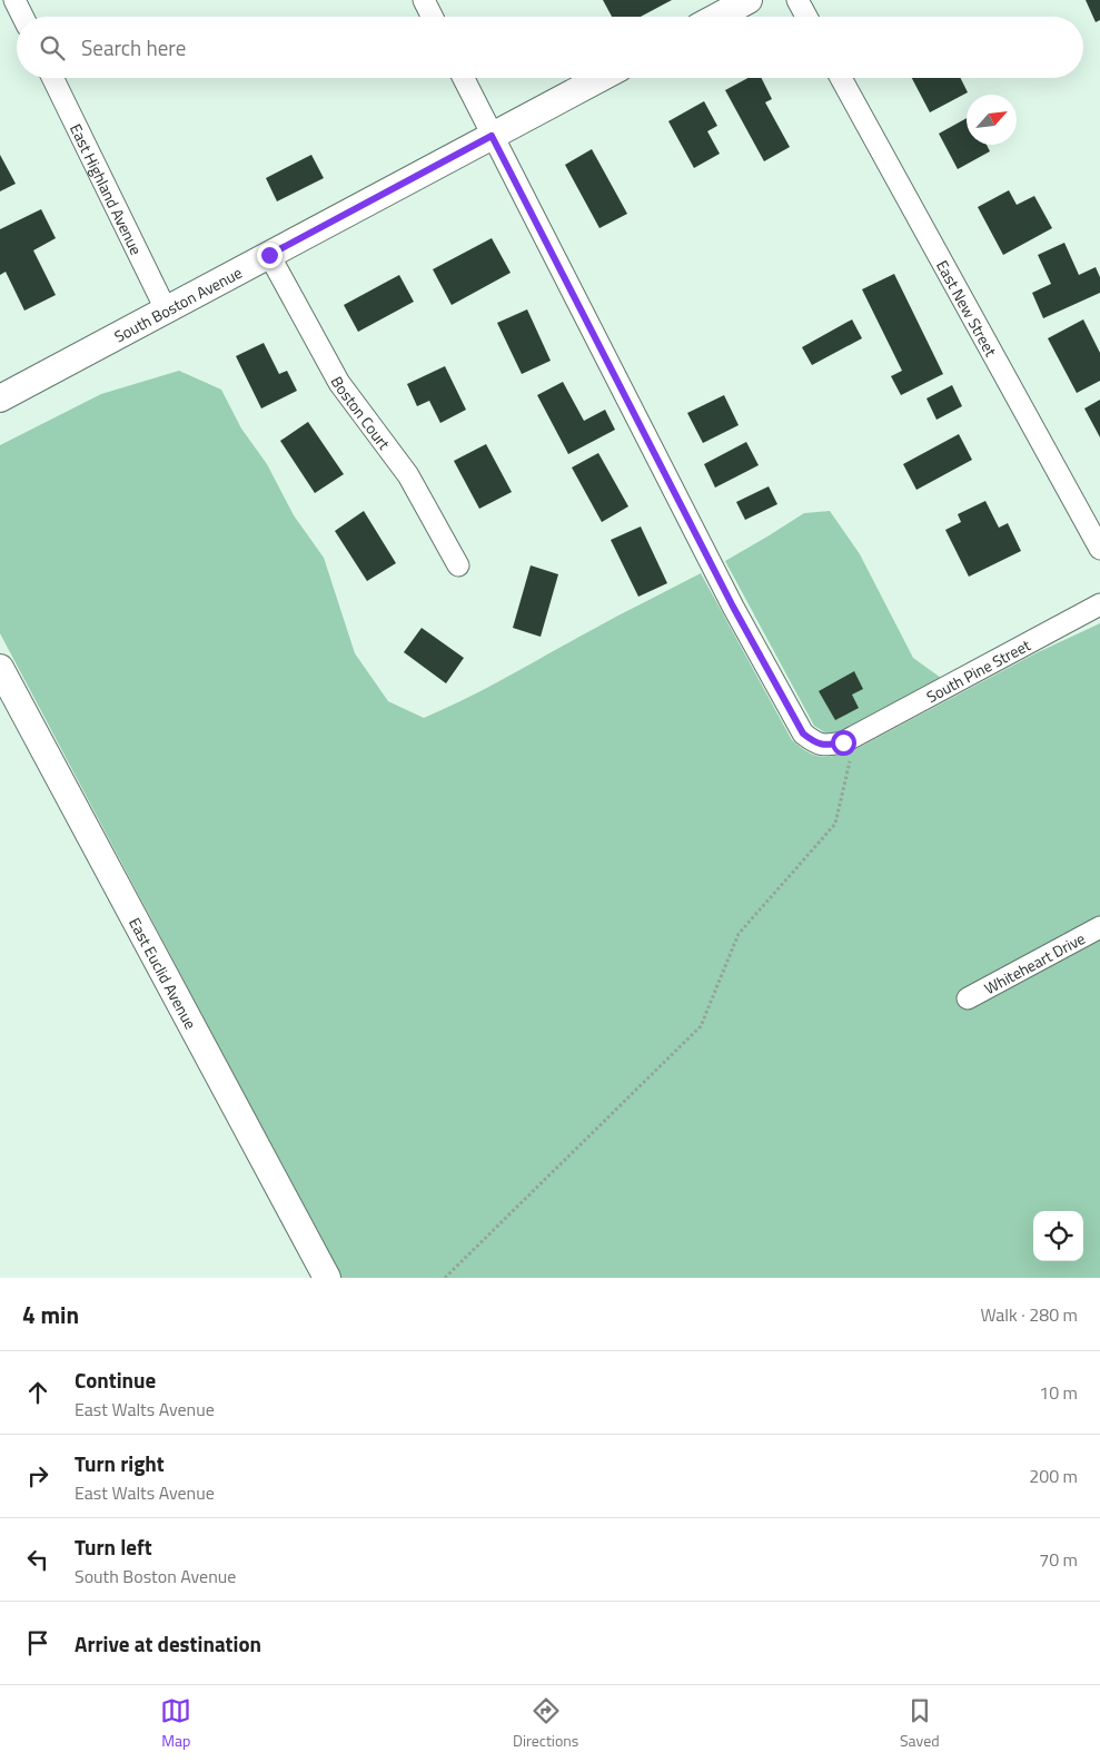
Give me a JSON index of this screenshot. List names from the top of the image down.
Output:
{
  "streets": {
    "street": [
      "East Highland Avenue",
      "South Boston Avenue",
      "East New Street",
      "Boston Court",
      "South Pine Street",
      "Whiteheart Drive",
      "East Euclid Avenue"
    ]
  },
  "crossings": [
    ["East Highland Avenue", "South Boston Avenue"],
    ["South Boston Avenue", "Boston Court"],
    ["South Boston Avenue", "South Pine Street"]
  ],
  "north": "top right",
  "page": {
    "search": "Search here",
    "heading": ["4 min", "Walk · 280 m"],
    "list": [
      ["Continue", "East Walts Avenue", "10 m"],
      ["Turn right", "East Walts Avenue", "200 m"],
      ["Turn left", "South Boston Avenue", "70 m"],
      "Arrive at destination"
    ],
    "nav": ["Map", "Directions", "Saved"]
  }
}
